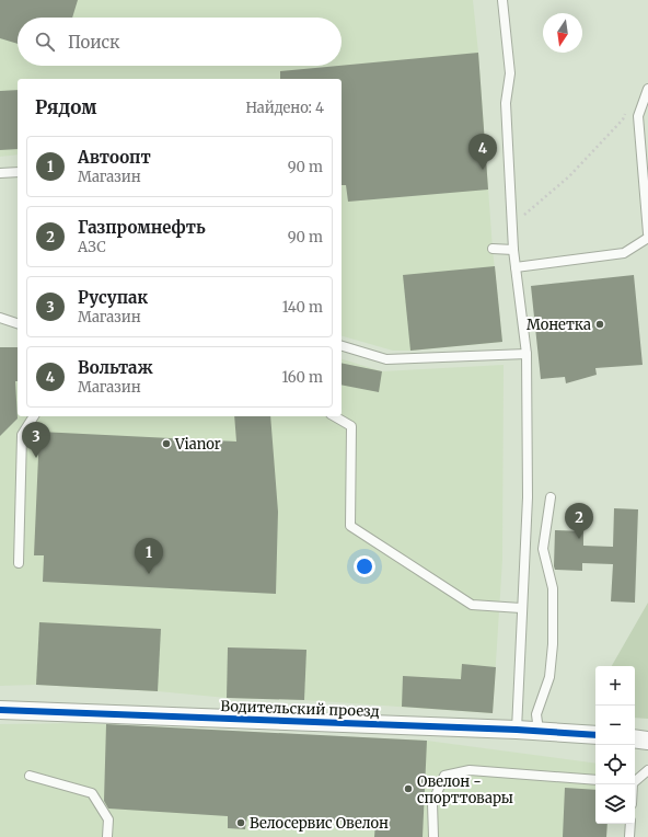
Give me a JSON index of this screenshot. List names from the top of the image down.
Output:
{
  "streets": {
    "street": ["Водительский проезд"]
  },
  "places": [
    "Монетка",
    "Vianor",
    "Овелон - спорттовары",
    "Велосервис Овелон"
  ],
  "north": "bottom",
  "page": {
    "search": "Поиск",
    "heading": ["Рядом", "Найдено: 4"],
    "pins": [
      "4",
      "3",
      "2",
      "1"
    ],
    "list": [
      {
        "mark": "1",
        "name": "Автоопт",
        "note": "Магазин",
        "value": "90 m"
      },
      {
        "mark": "2",
        "name": "Газпромнефть",
        "note": "АЗС",
        "value": "90 m"
      },
      {
        "mark": "3",
        "name": "Русупак",
        "note": "Магазин",
        "value": "140 m"
      },
      {
        "mark": "4",
        "name": "Вольтаж",
        "note": "Магазин",
        "value": "160 m"
      }
    ],
    "map_buttons": ["+", "−"]
  }
}
